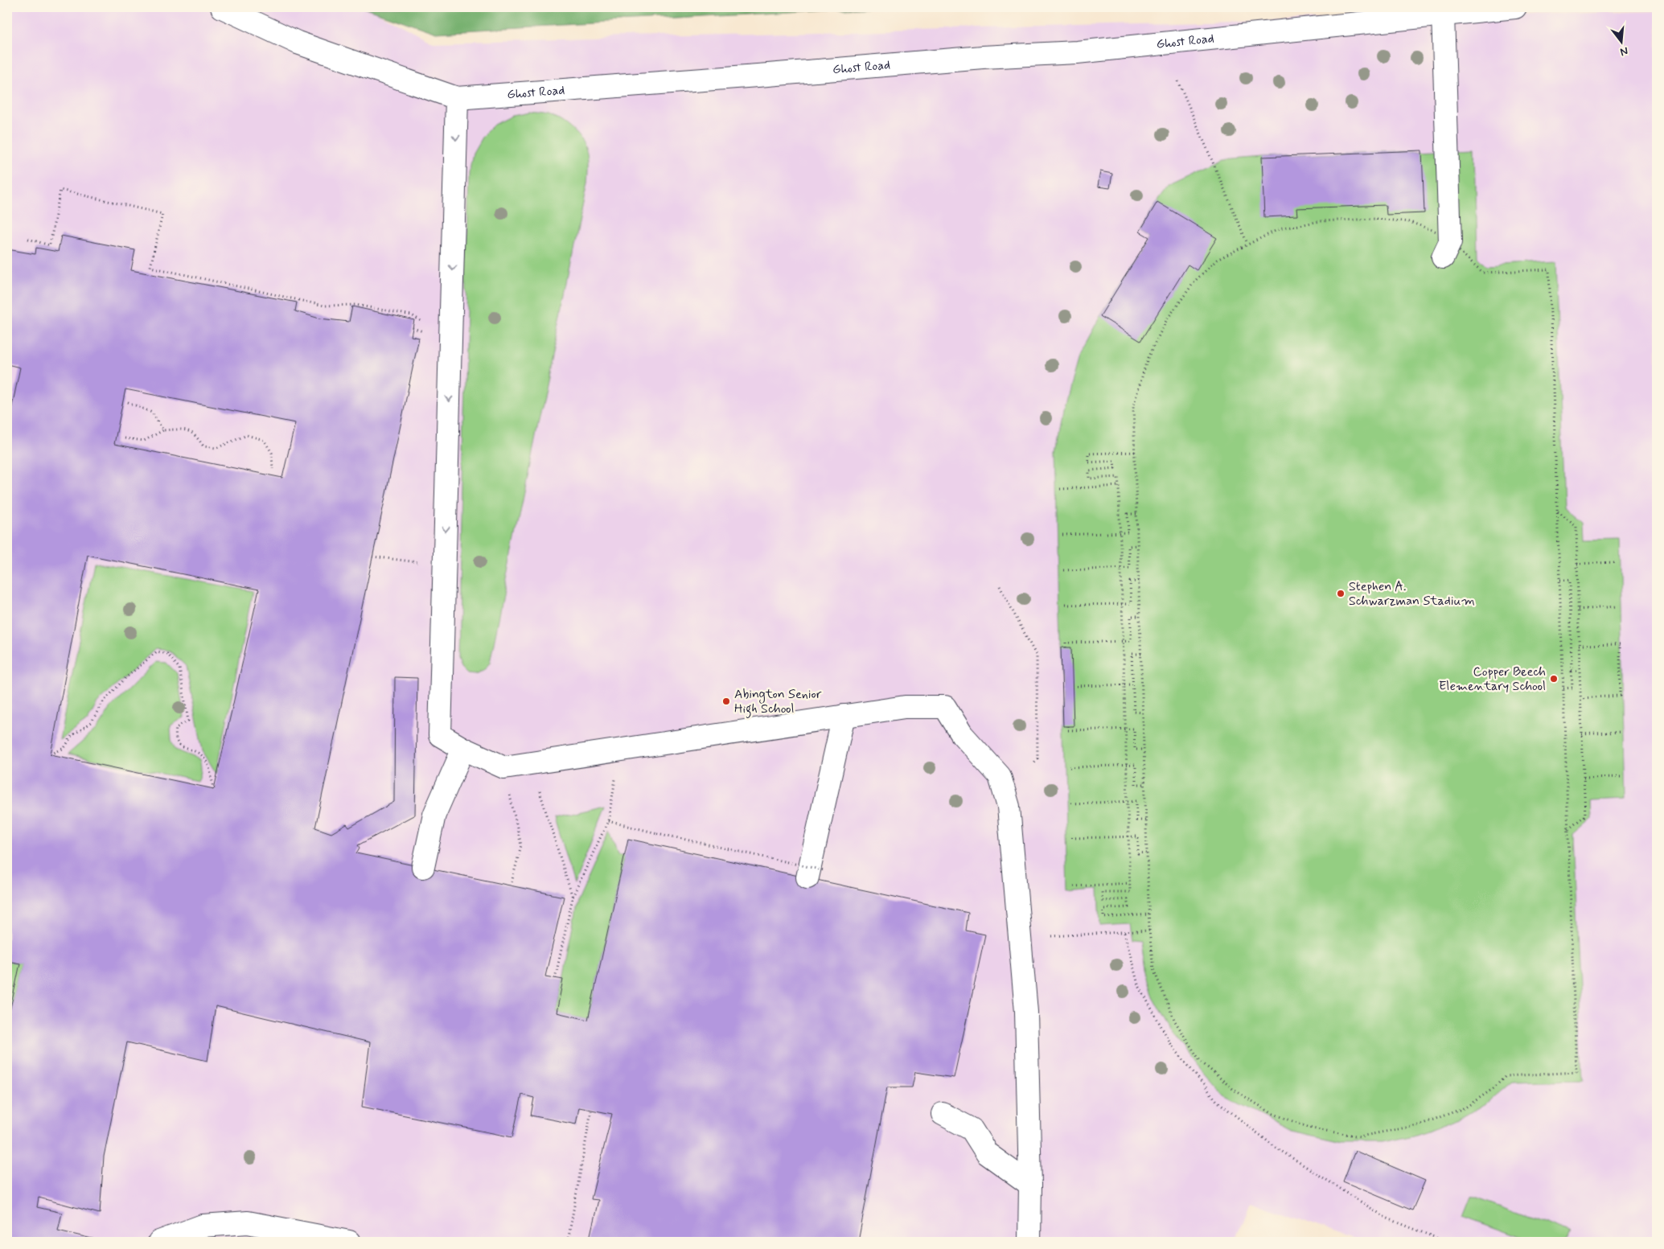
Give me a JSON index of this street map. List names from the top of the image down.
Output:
{
  "streets": {
    "street": ["Ghost Road"]
  },
  "places": ["Stephen A. Schwarzman Stadium", "Copper Beech Elementary School", "Abington Senior High School"],
  "north": "bottom"
}
